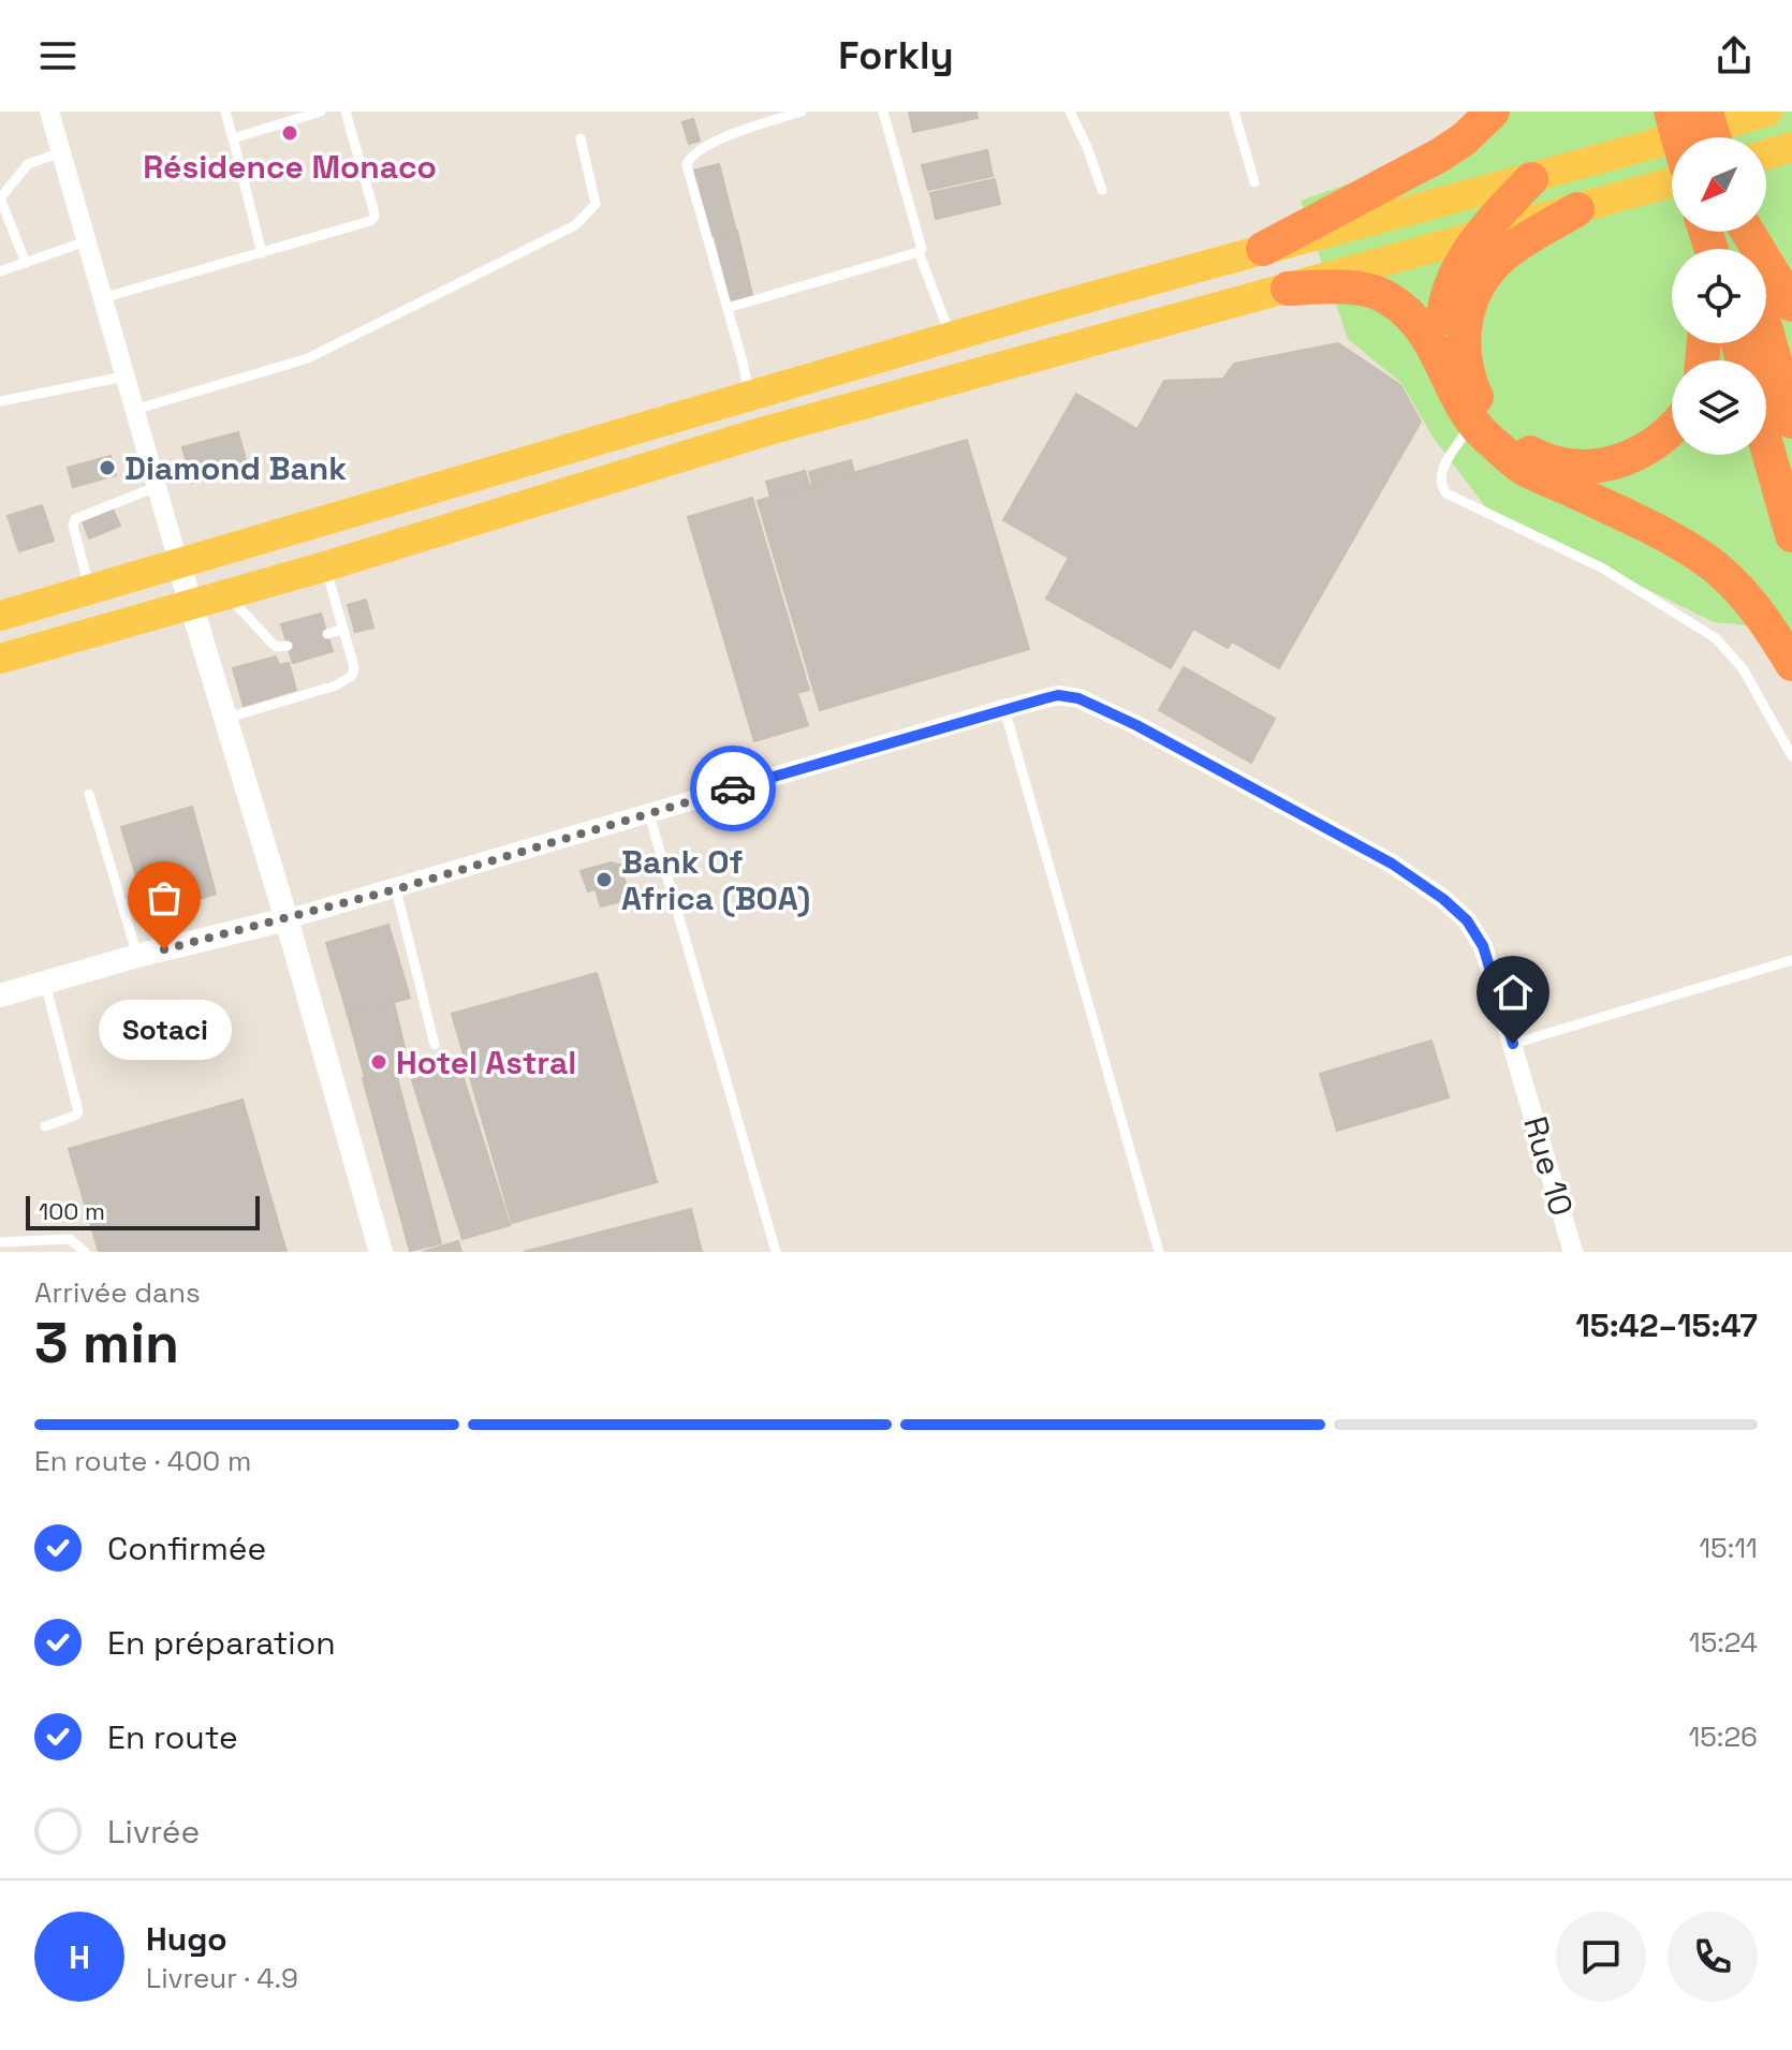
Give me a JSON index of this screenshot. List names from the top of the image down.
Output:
{
  "streets": {
    "street": ["Rue 10"]
  },
  "places": [
    "Résidence Monaco",
    "Diamond Bank",
    "Bank Of Africa (BOA)",
    "Sotaci",
    "Hotel Astral"
  ],
  "scale_bar": "100 m",
  "north": "bottom left",
  "page": {
    "header": "Forkly",
    "bubble": "Sotaci",
    "scale": "100 m",
    "heading": ["3 min", "Arrivée dans", "15:42–15:47"],
    "panel": ["Hugo", "Livreur · 4.9"],
    "bar": "En route · 400 m",
    "list": [
      ["Confirmée", "15:11"],
      ["En préparation", "15:24"],
      ["En route", "15:26"],
      "Livrée"
    ],
    "round": "H"
  }
}
